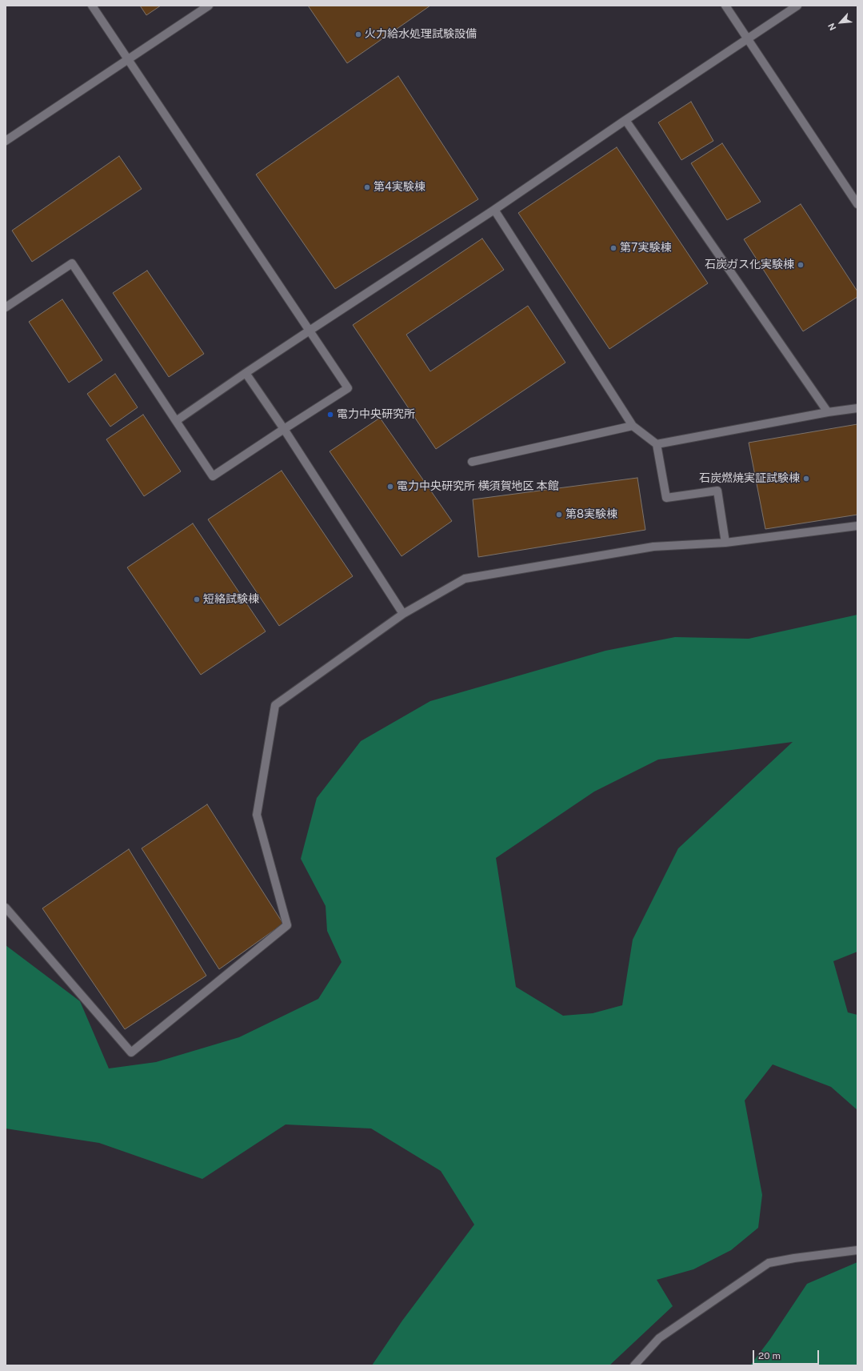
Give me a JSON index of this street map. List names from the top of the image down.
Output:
{
  "places": [
    "火力給水処理試験設備",
    "第4実験棟",
    "第7実験棟",
    "石炭ガス化実験棟",
    "電力中央研究所",
    "石炭燃焼実証試験棟",
    "電力中央研究所 横須賀地区 本館",
    "第8実験棟",
    "短絡試験棟"
  ],
  "scale_bar": "20 m",
  "north": "bottom left"
}
